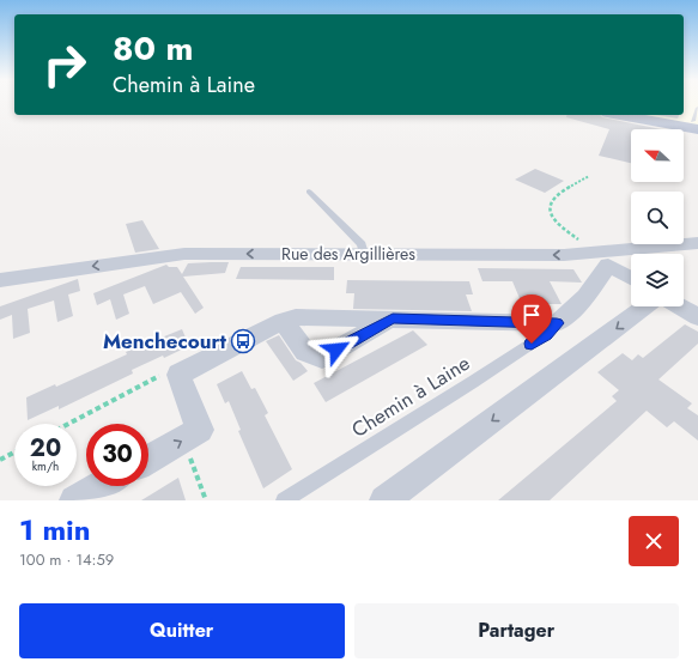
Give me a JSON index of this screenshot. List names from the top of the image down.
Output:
{
  "streets": {
    "street": ["Rue des Argillières"],
    "lane": ["Chemin à Laine"]
  },
  "places": {
    "bus stop": ["Menchecourt"]
  },
  "north": "left",
  "page": {
    "turn": ["80 m", "Chemin à Laine"],
    "speed": "20 km/h",
    "limit": "30",
    "heading": ["1 min", "100 m · 14:59"],
    "buttons": ["Quitter", "Partager"]
  }
}
